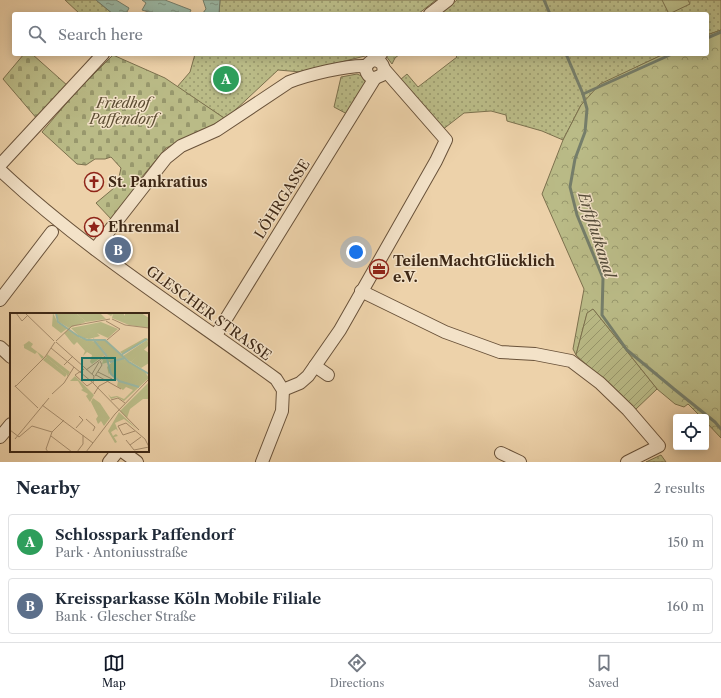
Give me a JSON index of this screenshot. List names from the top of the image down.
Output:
{
  "streets": {
    "street": ["LÖHRGASSE", "GLESCHER STRASSE"]
  },
  "crossings": [
    ["LÖHRGASSE", "GLESCHER STRASSE"]
  ],
  "water": ["Erftflutkanal"],
  "parks": ["Friedhof Paffendorf"],
  "places": {
    "church": ["St. Pankratius"],
    "place": ["Ehrenmal"],
    "office": ["TeilenMachtGlücklich e.V."]
  },
  "page": {
    "search": "Search here",
    "pins": ["A", "B"],
    "heading": ["Nearby", "2 results"],
    "list": [
      {
        "mark": "A",
        "name": "Schlosspark Paffendorf",
        "note": "Park · Antoniusstraße",
        "value": "150 m"
      },
      {
        "mark": "B",
        "name": "Kreissparkasse Köln Mobile Filiale",
        "note": "Bank · Glescher Straße",
        "value": "160 m"
      }
    ],
    "nav": ["Map", "Directions", "Saved"]
  }
}
